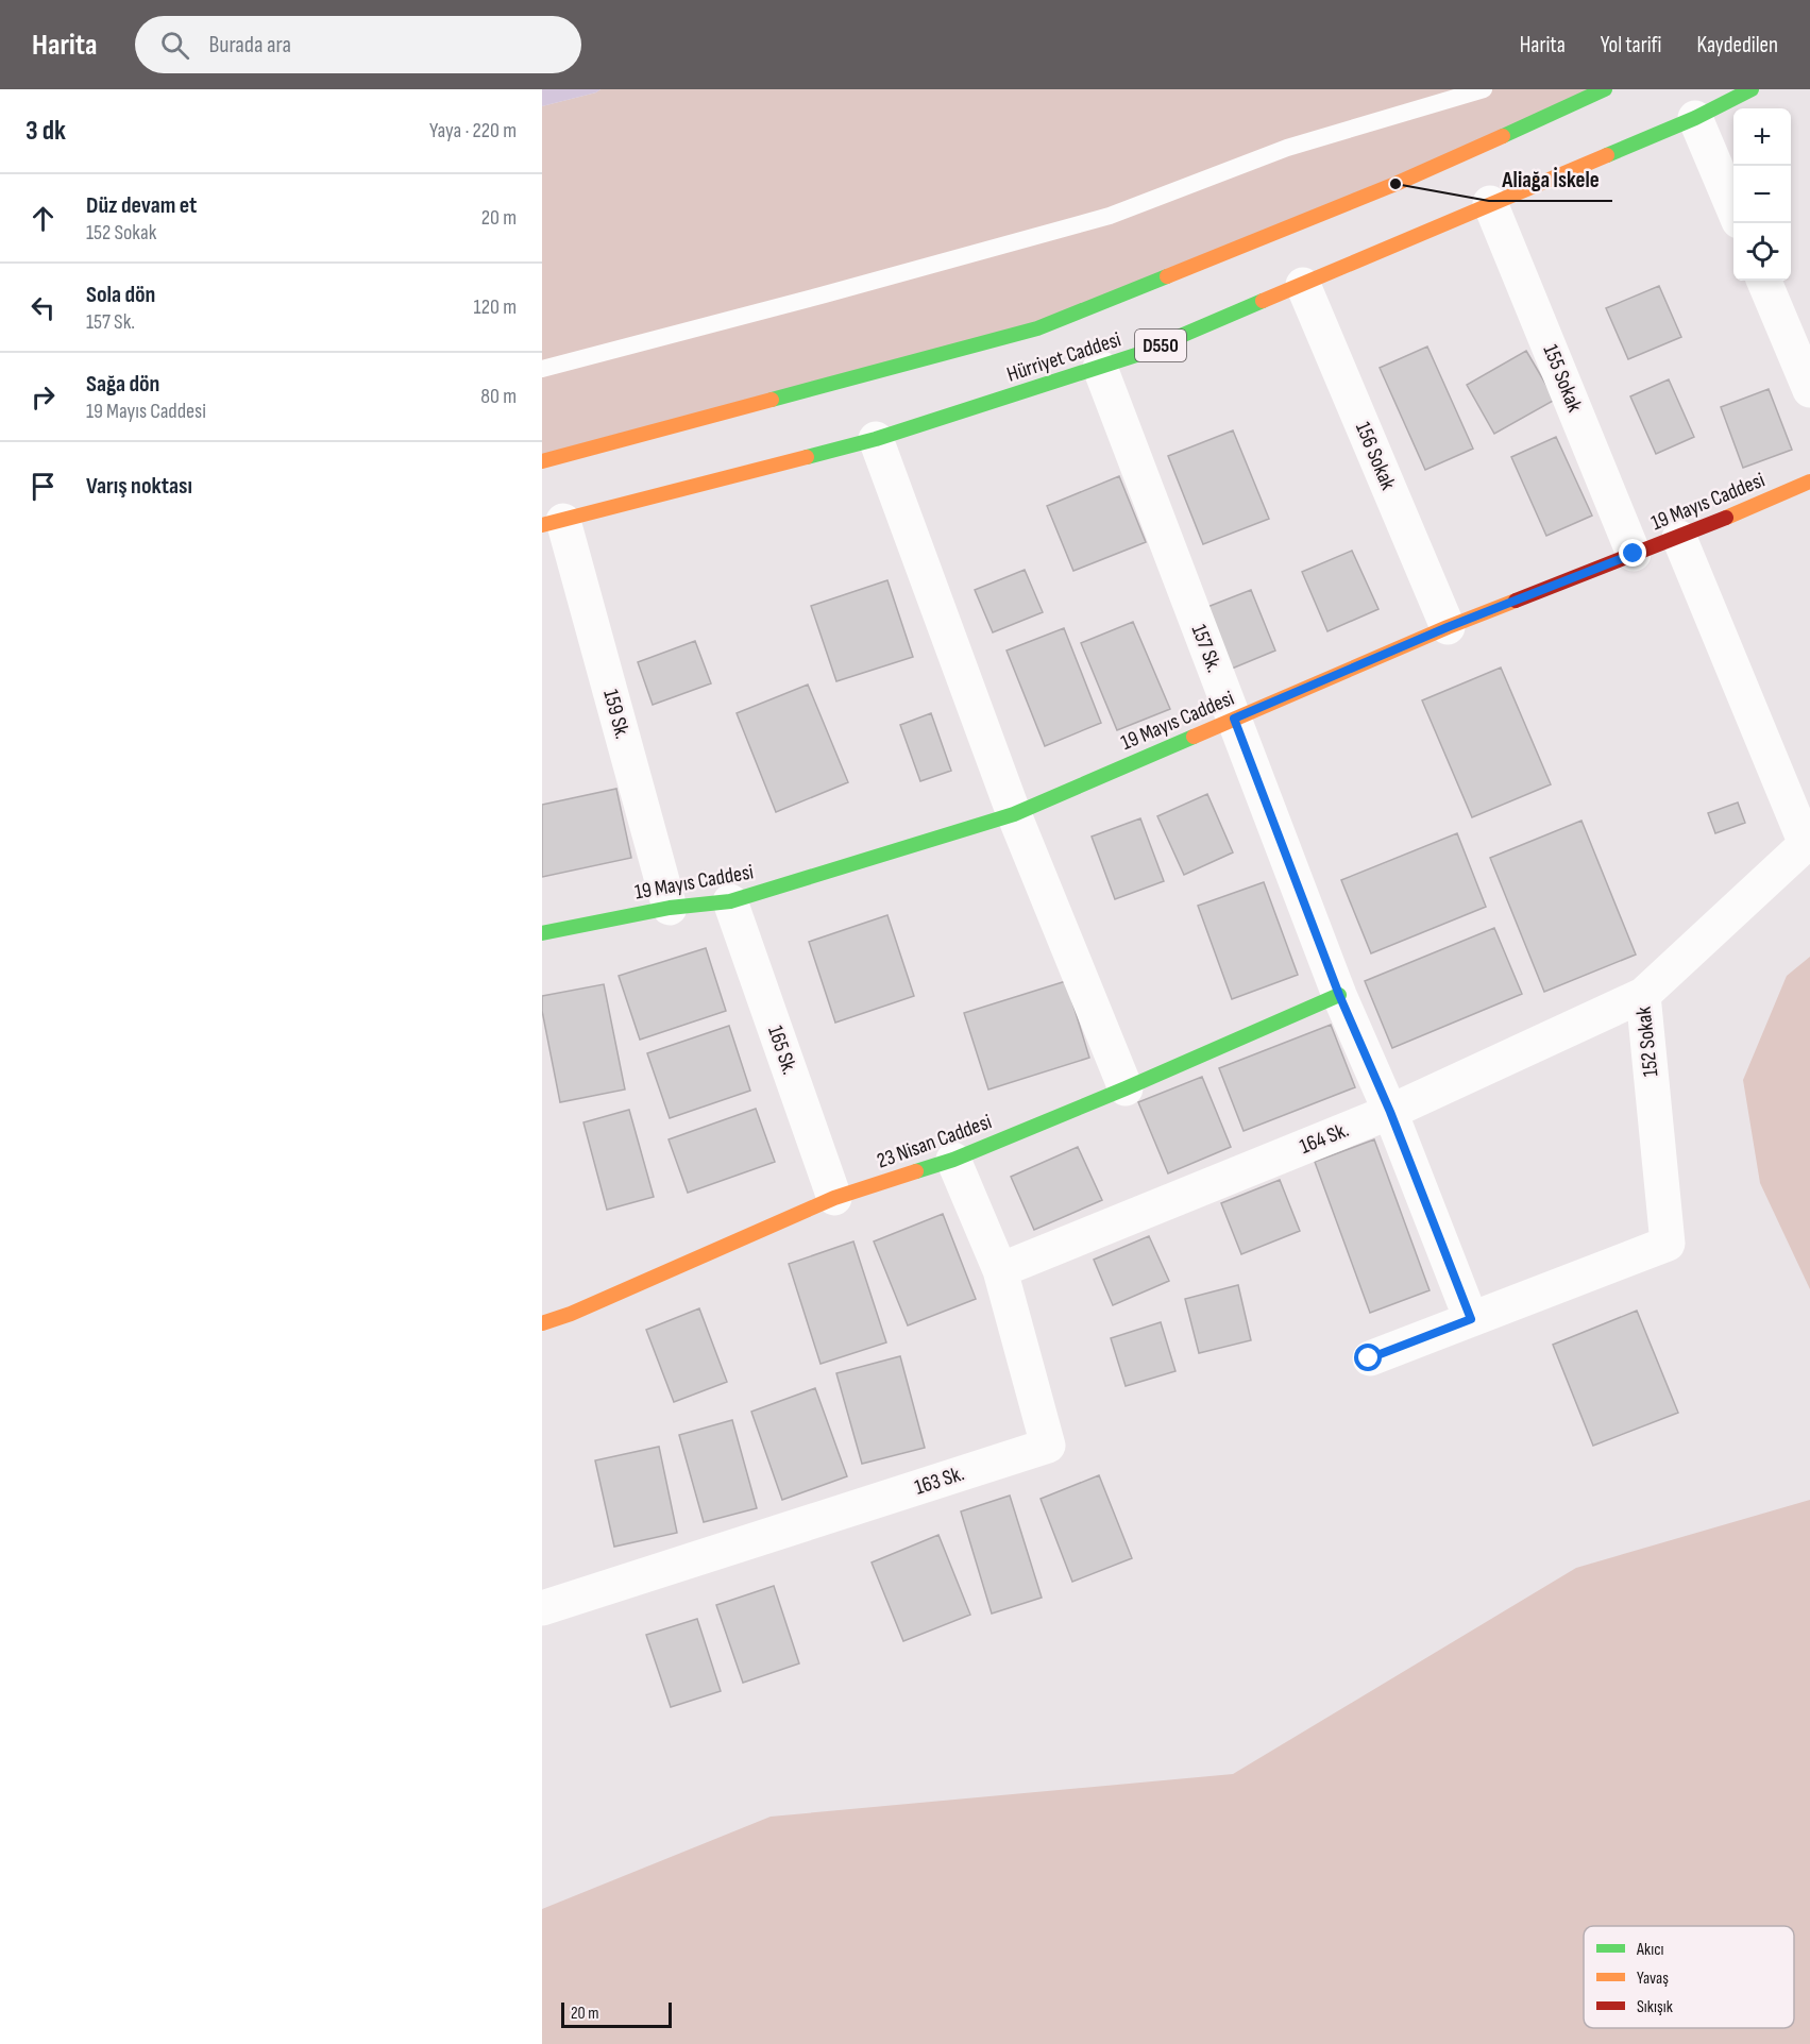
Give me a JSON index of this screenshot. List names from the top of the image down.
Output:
{
  "streets": {
    "main road": [
      "D550",
      "Hürriyet Caddesi",
      "19 Mayıs Caddesi",
      "23 Nisan Caddesi"
    ],
    "street": [
      "155 Sokak",
      "156 Sokak",
      "157 Sk.",
      "159 Sk.",
      "152 Sokak",
      "165 Sk.",
      "164 Sk.",
      "163 Sk."
    ]
  },
  "crossings": [
    ["Hürriyet Caddesi", "155 Sokak"],
    ["Hürriyet Caddesi", "156 Sokak"],
    ["Hürriyet Caddesi", "157 Sk."],
    ["Hürriyet Caddesi", "159 Sk."],
    ["155 Sokak", "19 Mayıs Caddesi"],
    ["156 Sokak", "19 Mayıs Caddesi"],
    ["19 Mayıs Caddesi", "157 Sk."],
    ["19 Mayıs Caddesi", "159 Sk."],
    ["19 Mayıs Caddesi", "152 Sokak"],
    ["19 Mayıs Caddesi", "165 Sk."],
    ["157 Sk.", "152 Sokak"],
    ["157 Sk.", "164 Sk."],
    ["157 Sk.", "23 Nisan Caddesi"],
    ["152 Sokak", "164 Sk."],
    ["165 Sk.", "23 Nisan Caddesi"],
    ["164 Sk.", "163 Sk."],
    ["23 Nisan Caddesi", "163 Sk."]
  ],
  "places": ["Aliağa İskele"],
  "legend": ["Akıcı", "Yavaş", "Sıkışık"],
  "scale_bar": "20 m",
  "page": {
    "header": "Harita",
    "search": "Burada ara",
    "nav": ["Harita", "Yol tarifi", "Kaydedilen"],
    "heading": ["3 dk", "Yaya · 220 m"],
    "map_buttons": ["+", "−"],
    "list": [
      ["Düz devam et", "152 Sokak", "20 m"],
      ["Sola dön", "157 Sk.", "120 m"],
      ["Sağa dön", "19 Mayıs Caddesi", "80 m"],
      "Varış noktası"
    ],
    "scale": "20 m"
  }
}
